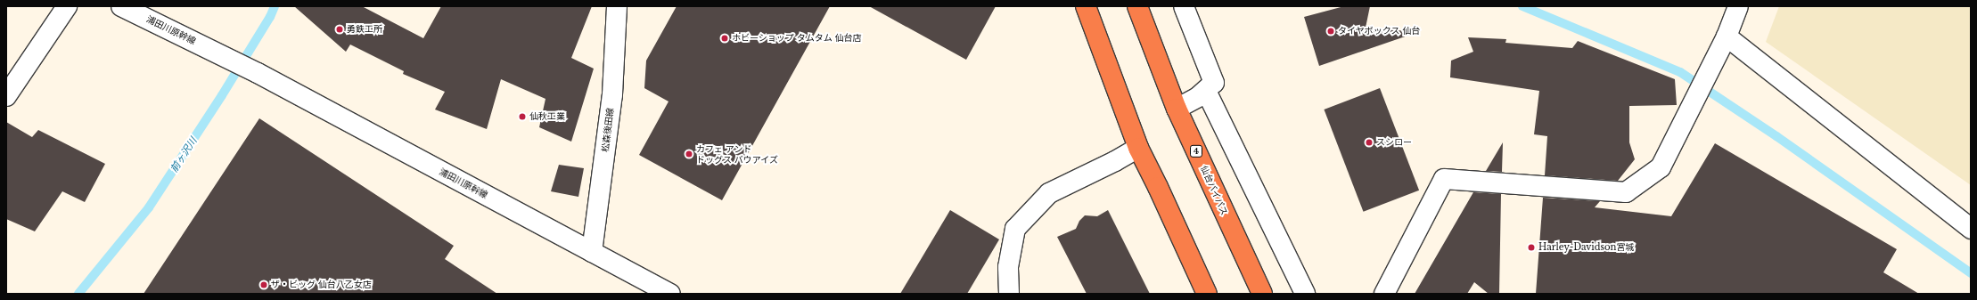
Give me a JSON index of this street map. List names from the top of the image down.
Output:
{
  "streets": {
    "highway": ["4", "仙台バイパス"],
    "street": ["浦田川原幹線", "松森後田線"]
  },
  "crossings": [
    ["浦田川原幹線", "松森後田線"]
  ],
  "water": ["前ヶ沢川"],
  "places": [
    "勇鉄工所",
    "タイヤボックス 仙台",
    "ホビーショップ タムタム 仙台店",
    "仙秋工業",
    "スシロー",
    "カフェ アンド ドッグス バウアイズ",
    "Harley-Davidson宮城",
    "ザ・ビッグ 仙台八乙女店"
  ]
}
